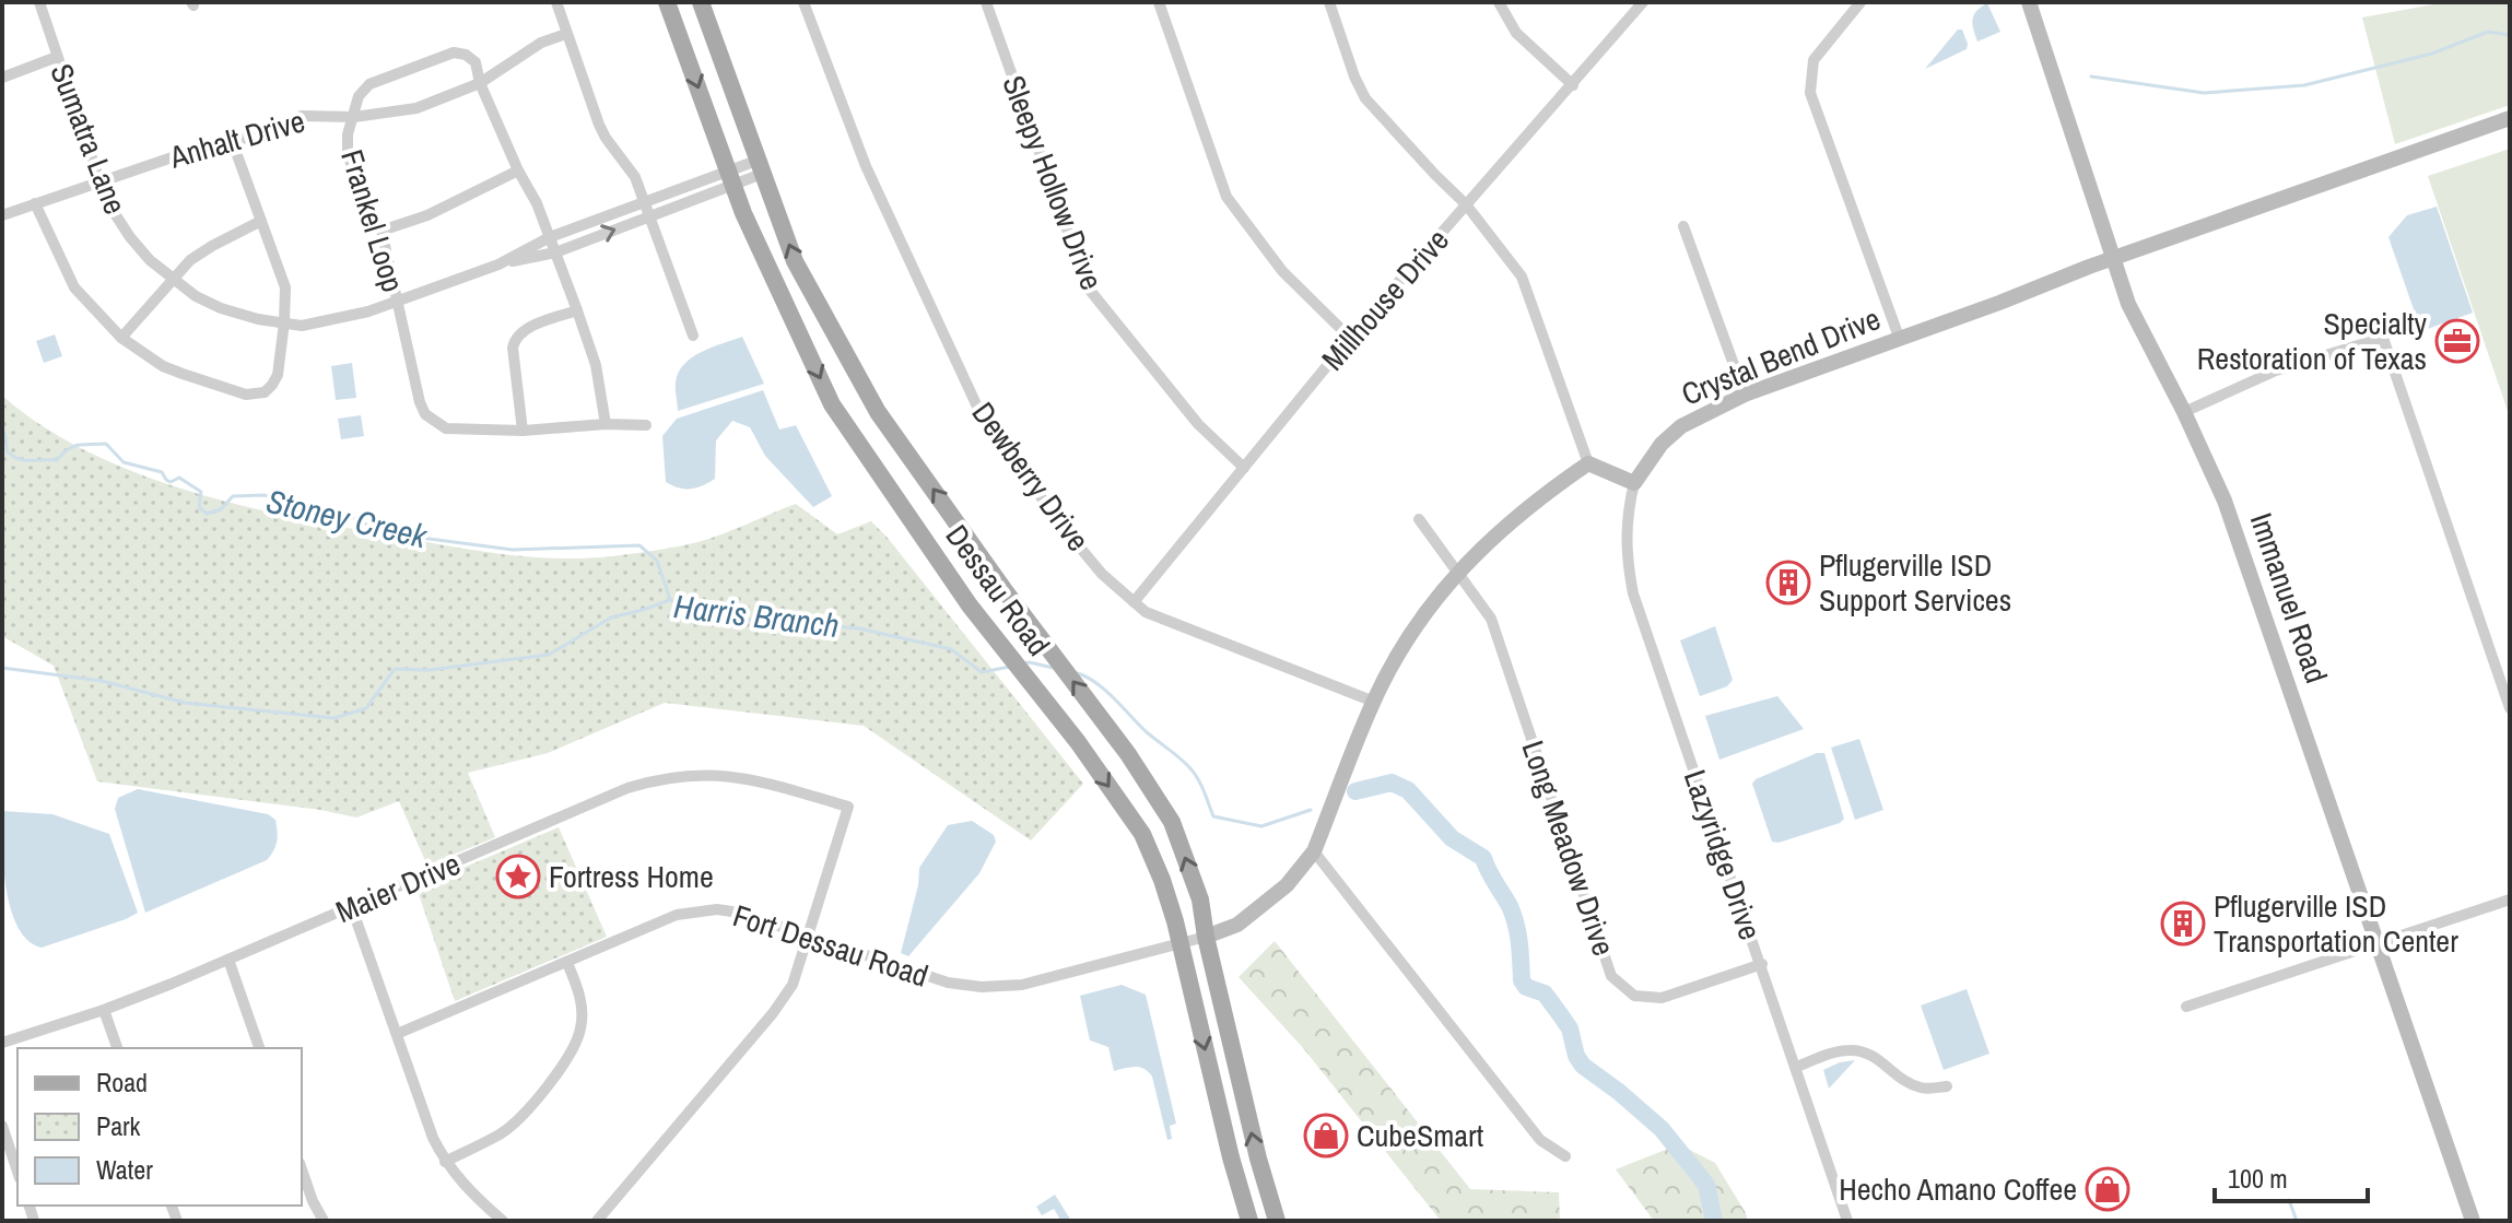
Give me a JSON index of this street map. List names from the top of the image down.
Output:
{
  "streets": {
    "main road": ["Dessau Road"],
    "street": [
      "Sumatra Lane",
      "Anhalt Drive",
      "Sleepy Hollow Drive",
      "Frankel Loop",
      "Millhouse Drive",
      "Crystal Bend Drive",
      "Dewberry Drive",
      "Immanuel Road",
      "Long Meadow Drive",
      "Lazyridge Drive",
      "Maier Drive",
      "Fort Dessau Road"
    ]
  },
  "crossings": [
    ["Sumatra Lane", "Anhalt Drive"],
    ["Sumatra Lane", "Frankel Loop"],
    ["Sumatra Lane", "Dessau Road"],
    ["Anhalt Drive", "Frankel Loop"],
    ["Sleepy Hollow Drive", "Millhouse Drive"],
    ["Millhouse Drive", "Dewberry Drive"],
    ["Crystal Bend Drive", "Immanuel Road"],
    ["Crystal Bend Drive", "Lazyridge Drive"],
    ["Dessau Road", "Fort Dessau Road"],
    ["Long Meadow Drive", "Lazyridge Drive"],
    ["Maier Drive", "Fort Dessau Road"]
  ],
  "water": ["Stoney Creek", "Harris Branch"],
  "places": {
    "office": ["Specialty Restoration of Texas"],
    "building": ["Pflugerville ISD Support Services", "Pflugerville ISD Transportation Center"],
    "place": ["Fortress Home"],
    "shop": ["CubeSmart", "Hecho Amano Coffee"]
  },
  "legend": ["Road", "Park", "Water"],
  "scale_bar": "100 m"
}
